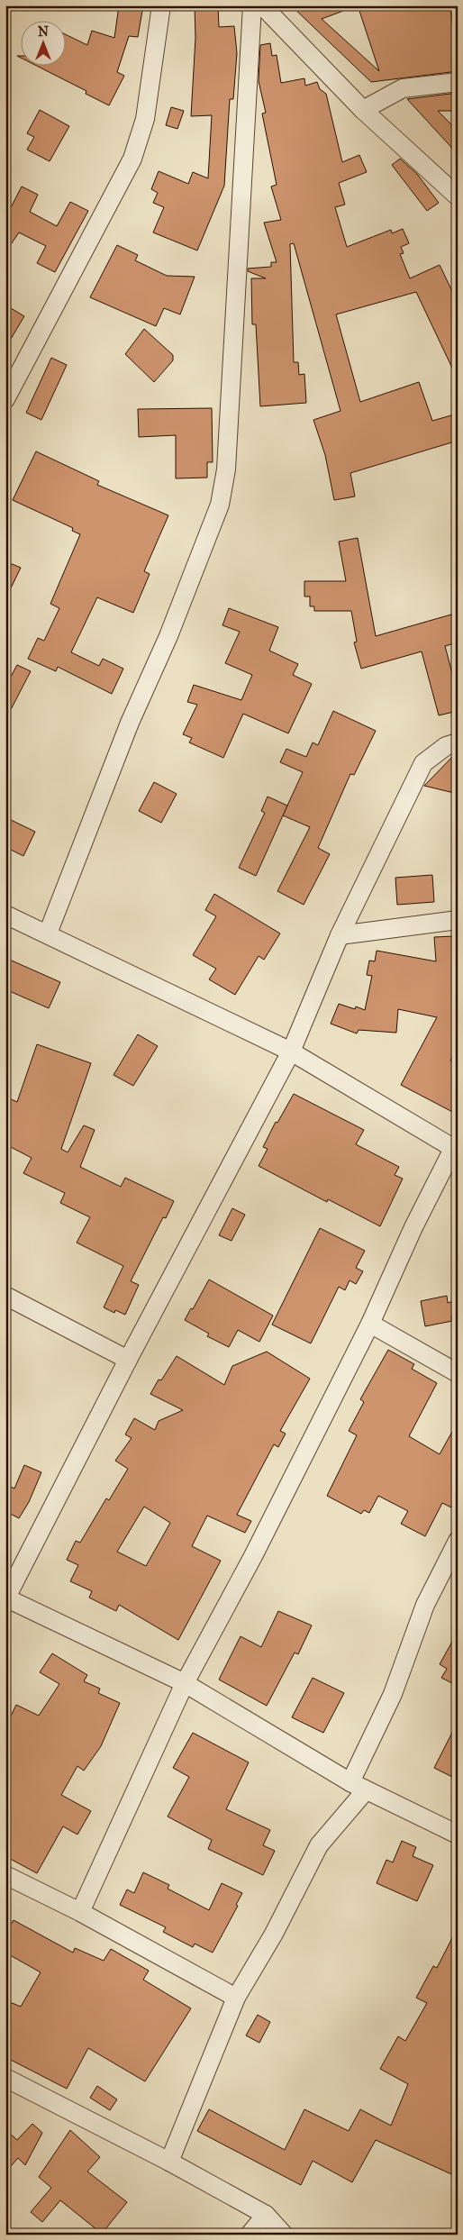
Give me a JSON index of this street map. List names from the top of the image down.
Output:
{
  "north": "top"
}
